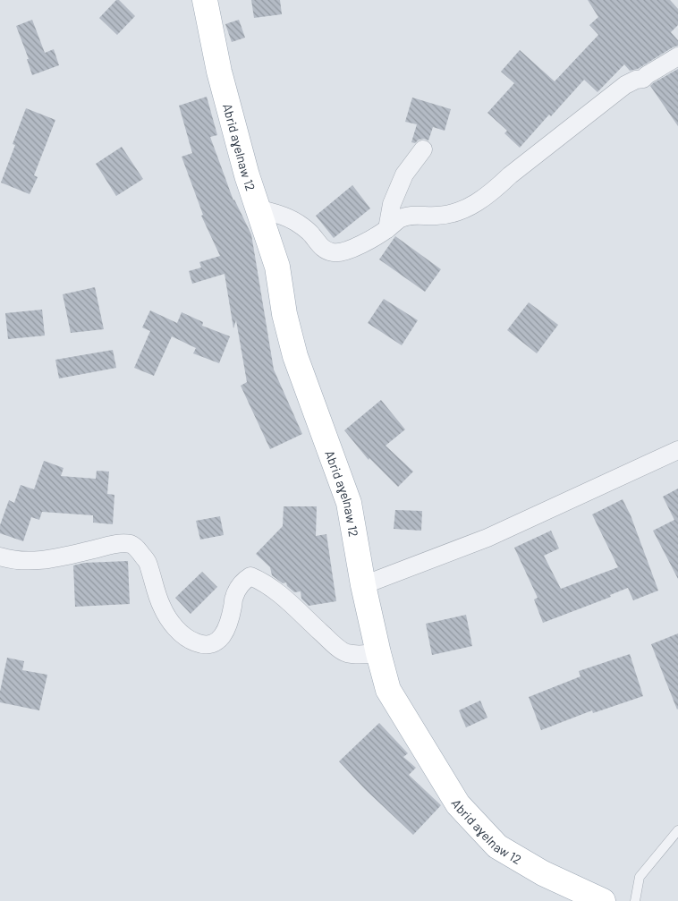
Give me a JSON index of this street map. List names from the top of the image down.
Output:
{
  "streets": {
    "main road": ["Abrid aɣelnaw 12"]
  }
}
